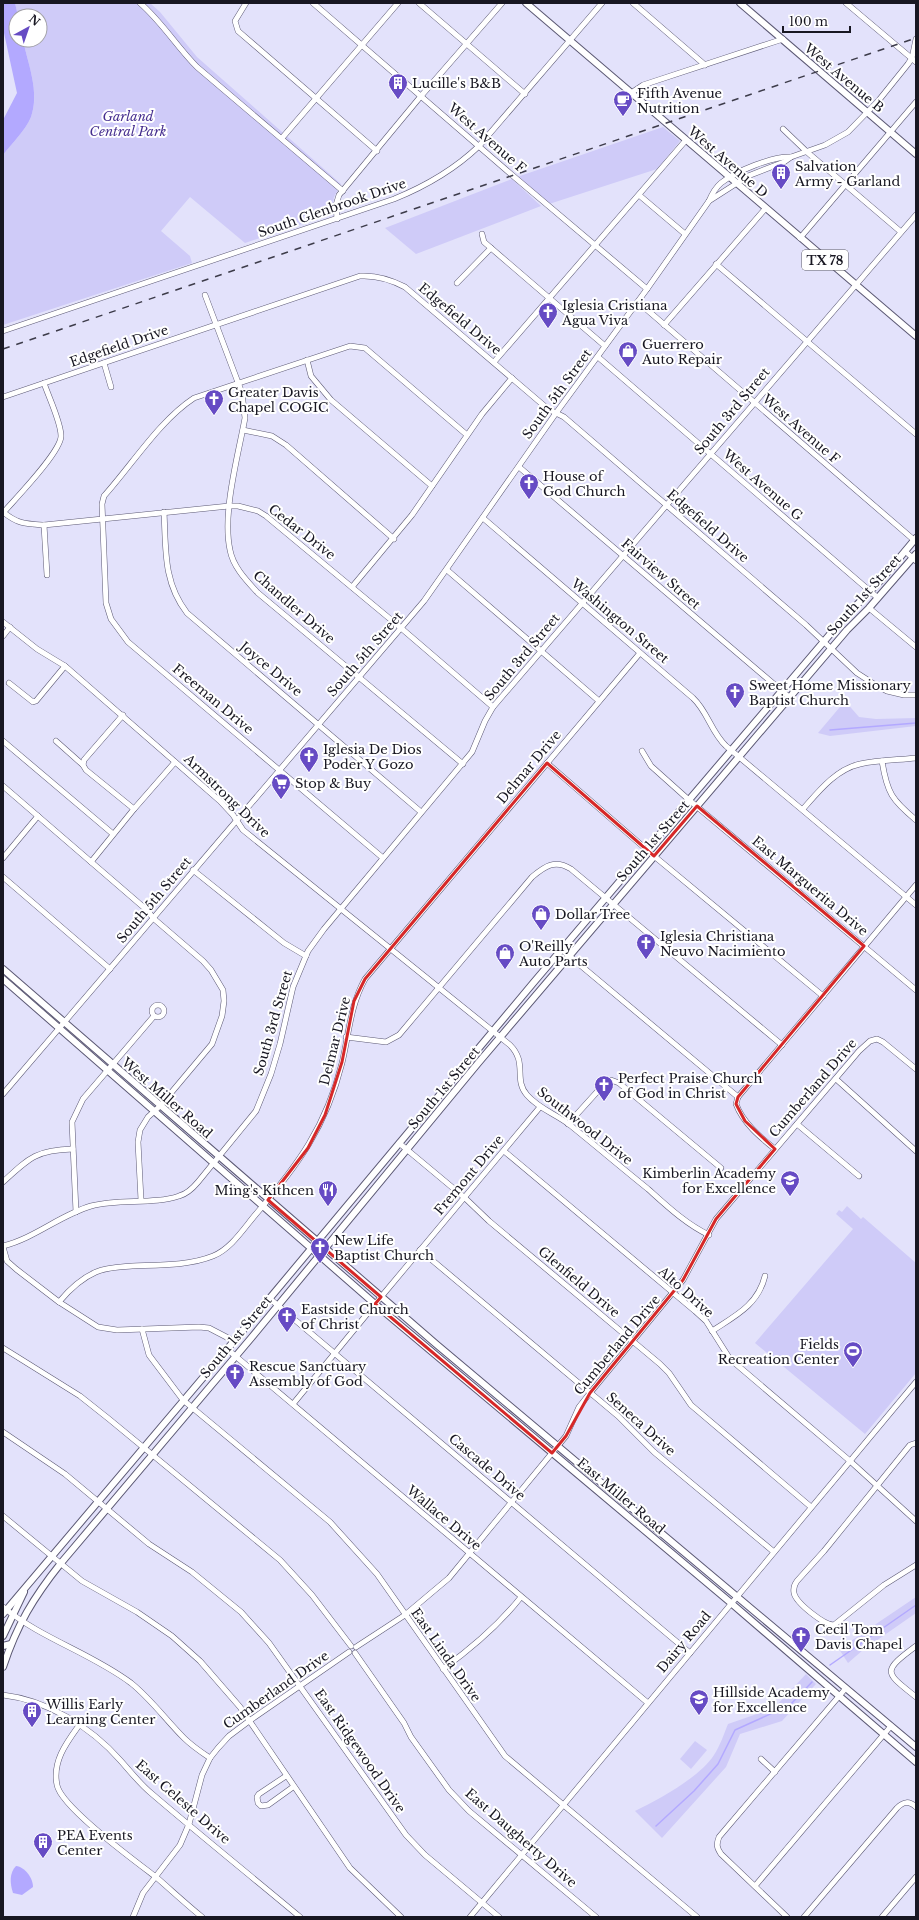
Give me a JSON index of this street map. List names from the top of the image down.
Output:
{
  "streets": {
    "main road": [
      "West Avenue B",
      "West Avenue D",
      "TX 78",
      "South 1st Street",
      "West Miller Road",
      "East Miller Road"
    ],
    "street": [
      "West Avenue F",
      "South Glenbrook Drive",
      "Edgefield Drive",
      "South 5th Street",
      "South 3rd Street",
      "West Avenue G",
      "Cedar Drive",
      "Fairview Street",
      "Chandler Drive",
      "Washington Street",
      "Joyce Drive",
      "Freeman Drive",
      "Delmar Drive",
      "Armstrong Drive",
      "East Marguerita Drive",
      "Cumberland Drive",
      "Southwood Drive",
      "Fremont Drive",
      "Glenfield Drive",
      "Alto Drive",
      "Seneca Drive",
      "Cascade Drive",
      "Wallace Drive",
      "Dairy Road",
      "East Linda Drive",
      "East Ridgewood Drive",
      "East Celeste Drive",
      "East Daugherty Drive"
    ]
  },
  "crossings": [
    ["West Avenue B", "South 5th Street"],
    ["West Avenue F", "South Glenbrook Drive"],
    ["West Avenue F", "South 5th Street"],
    ["West Avenue F", "South 3rd Street"],
    ["West Avenue F", "South 1st Street"],
    ["West Avenue D", "South Glenbrook Drive"],
    ["West Avenue D", "South 5th Street"],
    ["West Avenue D", "South 3rd Street"],
    ["Edgefield Drive", "South 5th Street"],
    ["Edgefield Drive", "South 3rd Street"],
    ["Edgefield Drive", "South 1st Street"],
    ["Edgefield Drive", "Chandler Drive"],
    ["South 5th Street", "West Avenue G"],
    ["South 5th Street", "Cedar Drive"],
    ["South 5th Street", "Fairview Street"],
    ["South 5th Street", "Chandler Drive"],
    ["South 5th Street", "Washington Street"],
    ["South 5th Street", "Joyce Drive"],
    ["South 5th Street", "Freeman Drive"],
    ["South 5th Street", "Armstrong Drive"],
    ["South 5th Street", "West Miller Road"],
    ["South 3rd Street", "West Avenue G"],
    ["South 3rd Street", "Cedar Drive"],
    ["South 3rd Street", "Fairview Street"],
    ["South 3rd Street", "Chandler Drive"],
    ["South 3rd Street", "Washington Street"],
    ["South 3rd Street", "Joyce Drive"],
    ["South 3rd Street", "Freeman Drive"],
    ["South 3rd Street", "Armstrong Drive"],
    ["South 3rd Street", "West Miller Road"],
    ["West Avenue G", "South 1st Street"],
    ["Cedar Drive", "Chandler Drive"],
    ["Cedar Drive", "Joyce Drive"],
    ["Cedar Drive", "Freeman Drive"],
    ["Fairview Street", "South 1st Street"],
    ["South 1st Street", "Washington Street"],
    ["South 1st Street", "Armstrong Drive"],
    ["South 1st Street", "East Marguerita Drive"],
    ["South 1st Street", "West Miller Road"],
    ["South 1st Street", "Southwood Drive"],
    ["South 1st Street", "Glenfield Drive"],
    ["South 1st Street", "Cascade Drive"],
    ["South 1st Street", "East Miller Road"],
    ["South 1st Street", "Wallace Drive"],
    ["South 1st Street", "East Linda Drive"],
    ["South 1st Street", "East Ridgewood Drive"],
    ["South 1st Street", "East Daugherty Drive"],
    ["Chandler Drive", "Freeman Drive"],
    ["Washington Street", "Delmar Drive"],
    ["Delmar Drive", "Armstrong Drive"],
    ["Delmar Drive", "West Miller Road"],
    ["Armstrong Drive", "Southwood Drive"],
    ["Cumberland Drive", "Southwood Drive"],
    ["Cumberland Drive", "Glenfield Drive"],
    ["Cumberland Drive", "Alto Drive"],
    ["Cumberland Drive", "Seneca Drive"],
    ["Cumberland Drive", "Cascade Drive"],
    ["Cumberland Drive", "East Miller Road"],
    ["Cumberland Drive", "Wallace Drive"],
    ["Cumberland Drive", "East Linda Drive"],
    ["Cumberland Drive", "East Ridgewood Drive"],
    ["Cumberland Drive", "East Celeste Drive"],
    ["Cumberland Drive", "East Daugherty Drive"],
    ["West Miller Road", "East Miller Road"],
    ["Southwood Drive", "Fremont Drive"],
    ["Fremont Drive", "Glenfield Drive"],
    ["Fremont Drive", "Alto Drive"],
    ["Fremont Drive", "Seneca Drive"],
    ["Fremont Drive", "Cascade Drive"],
    ["Fremont Drive", "East Miller Road"],
    ["Fremont Drive", "Wallace Drive"],
    ["Glenfield Drive", "Dairy Road"],
    ["Alto Drive", "Dairy Road"],
    ["Seneca Drive", "Dairy Road"],
    ["Cascade Drive", "Dairy Road"],
    ["East Miller Road", "Dairy Road"],
    ["Wallace Drive", "Dairy Road"],
    ["Dairy Road", "East Linda Drive"],
    ["Dairy Road", "East Ridgewood Drive"],
    ["Dairy Road", "East Daugherty Drive"]
  ],
  "parks": ["Garland Central Park"],
  "places": {
    "building": [
      "Lucille's B&B",
      "Salvation Army - Garland",
      "Willis Early Learning Center",
      "PEA Events Center"
    ],
    "cafe": ["Fifth Avenue Nutrition"],
    "church": [
      "Iglesia Cristiana Agua Viva",
      "Greater Davis Chapel COGIC",
      "House of God Church",
      "Sweet Home Missionary Baptist Church",
      "Iglesia De Dios Poder Y Gozo",
      "Iglesia Christiana Neuvo Nacimiento",
      "Perfect Praise Church of God in Christ",
      "New Life Baptist Church",
      "Eastside Church of Christ",
      "Rescue Sanctuary Assembly of God",
      "Cecil Tom Davis Chapel"
    ],
    "shop": ["Guerrero Auto Repair", "Dollar Tree", "O'Reilly Auto Parts"],
    "supermarket": ["Stop & Buy"],
    "school or university": ["Kimberlin Academy for Excellence", "Hillside Academy for Excellence"],
    "restaurant": ["Ming's Kithcen"],
    "sports": ["Fields Recreation Center"]
  },
  "scale_bar": "100 m",
  "north": "top right"
}
